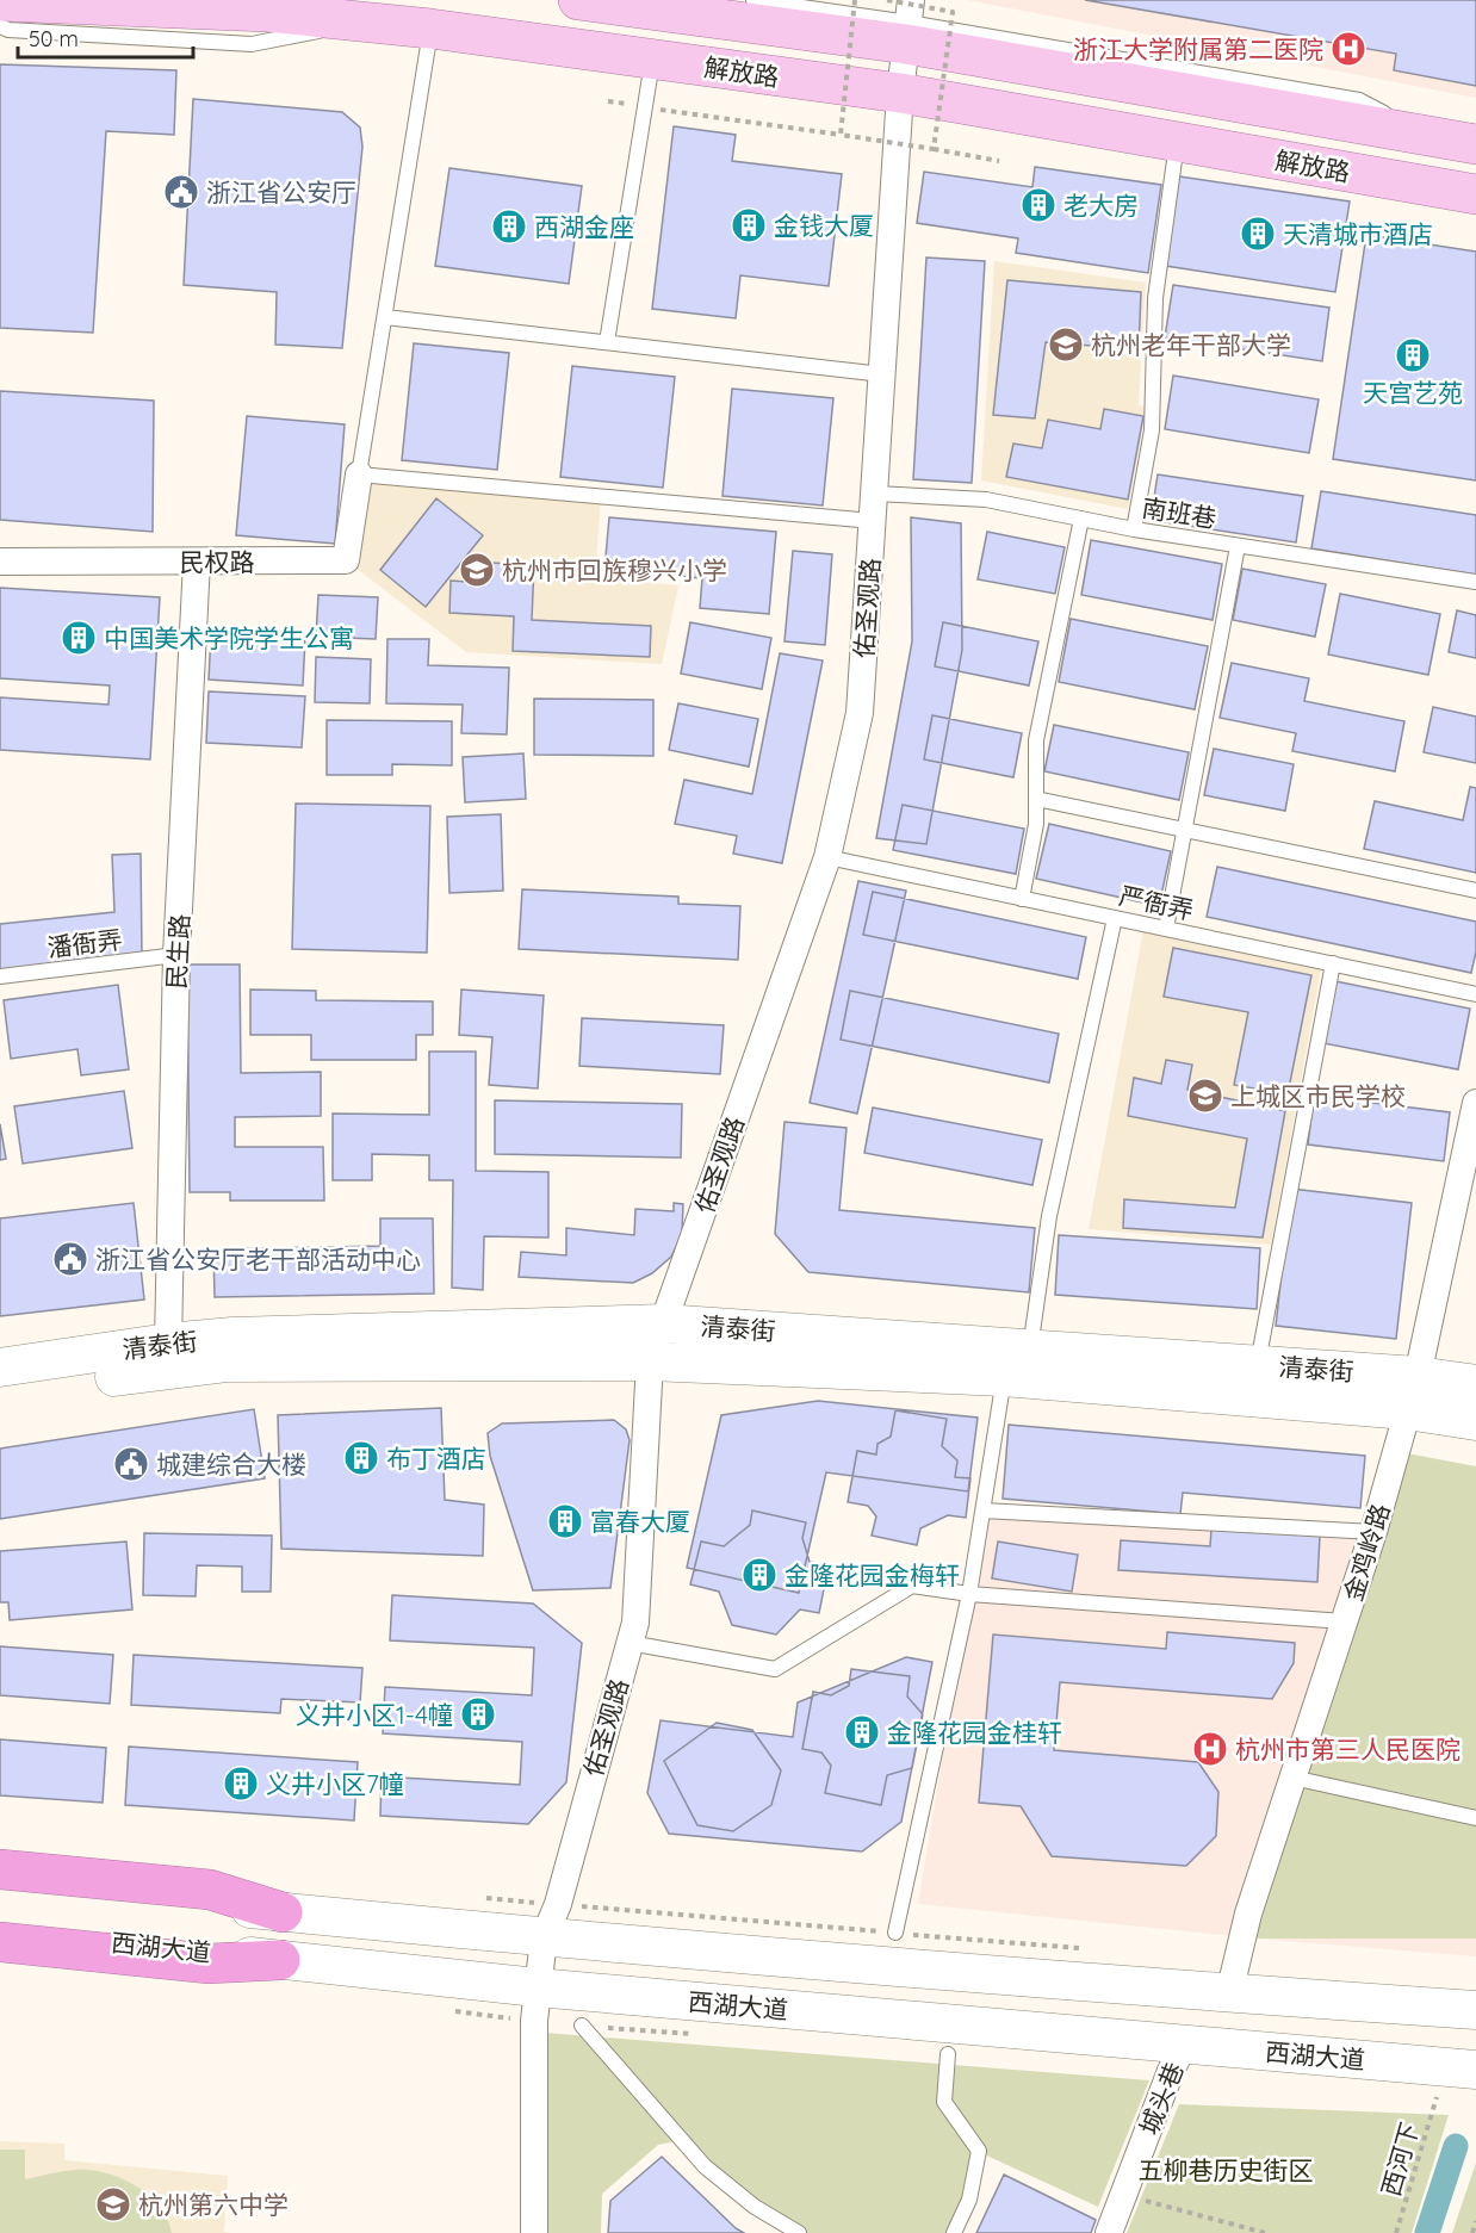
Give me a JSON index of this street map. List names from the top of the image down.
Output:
{
  "streets": {
    "main road": ["解放路", "清泰街", "西湖大道"],
    "street": [
      "民权路",
      "佑圣观路",
      "民生路",
      "金鸡岭路",
      "城头巷"
    ],
    "lane": ["南班巷", "严衙弄", "潘衙弄"],
    "path": ["西河下"]
  },
  "crossings": [
    ["解放路", "佑圣观路"],
    ["南班巷", "佑圣观路"],
    ["民权路", "民生路"],
    ["佑圣观路", "严衙弄"],
    ["佑圣观路", "清泰街"],
    ["佑圣观路", "西湖大道"],
    ["潘衙弄", "民生路"],
    ["民生路", "清泰街"],
    ["清泰街", "金鸡岭路"],
    ["金鸡岭路", "西湖大道"],
    ["西湖大道", "城头巷"]
  ],
  "parks": ["五柳巷历史街区"],
  "places": {
    "hospital": ["浙江大学附属第二医院", "杭州市第三人民医院"],
    "public building": ["浙江省公安厅", "浙江省公安厅老干部活动中心", "城建综合大楼"],
    "building": [
      "老大房",
      "金钱大厦",
      "西湖金座",
      "天清城市酒店",
      "天宫艺苑",
      "中国美术学院学生公寓",
      "布丁酒店",
      "富春大厦",
      "金隆花园金梅轩",
      "义井小区1-4幢",
      "金隆花园金桂轩",
      "义井小区7幢"
    ],
    "school or university": [
      "杭州老年干部大学",
      "杭州市回族穆兴小学",
      "上城区市民学校",
      "杭州第六中学"
    ]
  },
  "scale_bar": "50 m"
}
